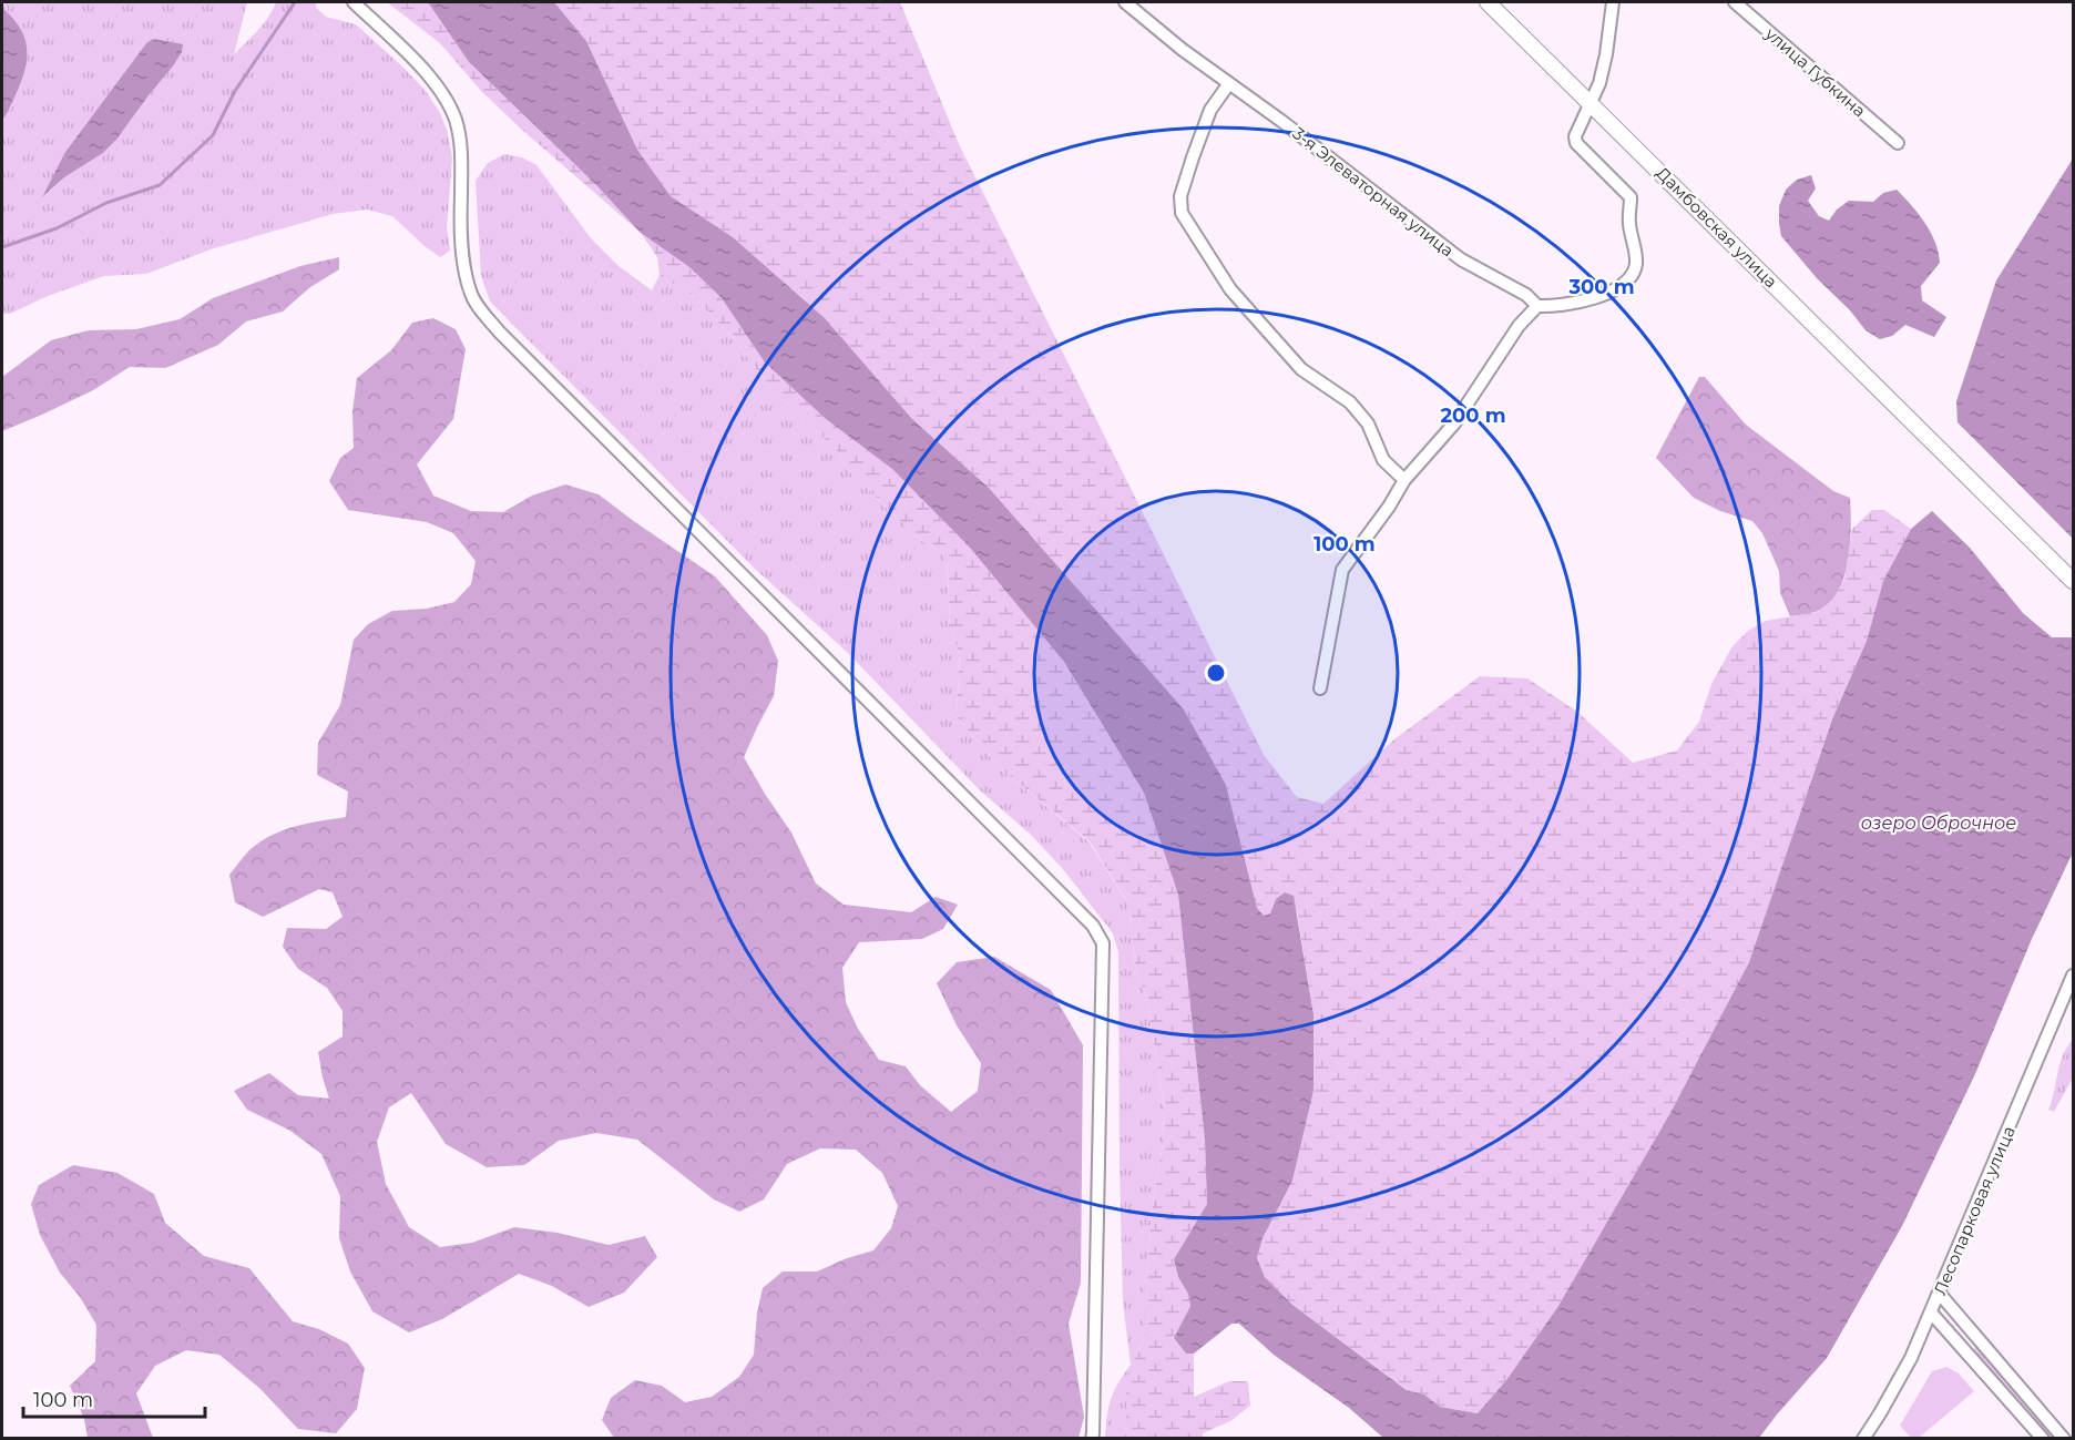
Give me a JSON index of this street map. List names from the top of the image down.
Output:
{
  "streets": {
    "main road": ["Дамбовская улица"],
    "street": ["улица Губкина", "3-я Элеваторная улица", "Лесопарковая улица"]
  },
  "water": ["озеро Оброчное"],
  "scale_bar": "100 m",
  "rings": ["300 m", "200 m", "100 m"]
}
